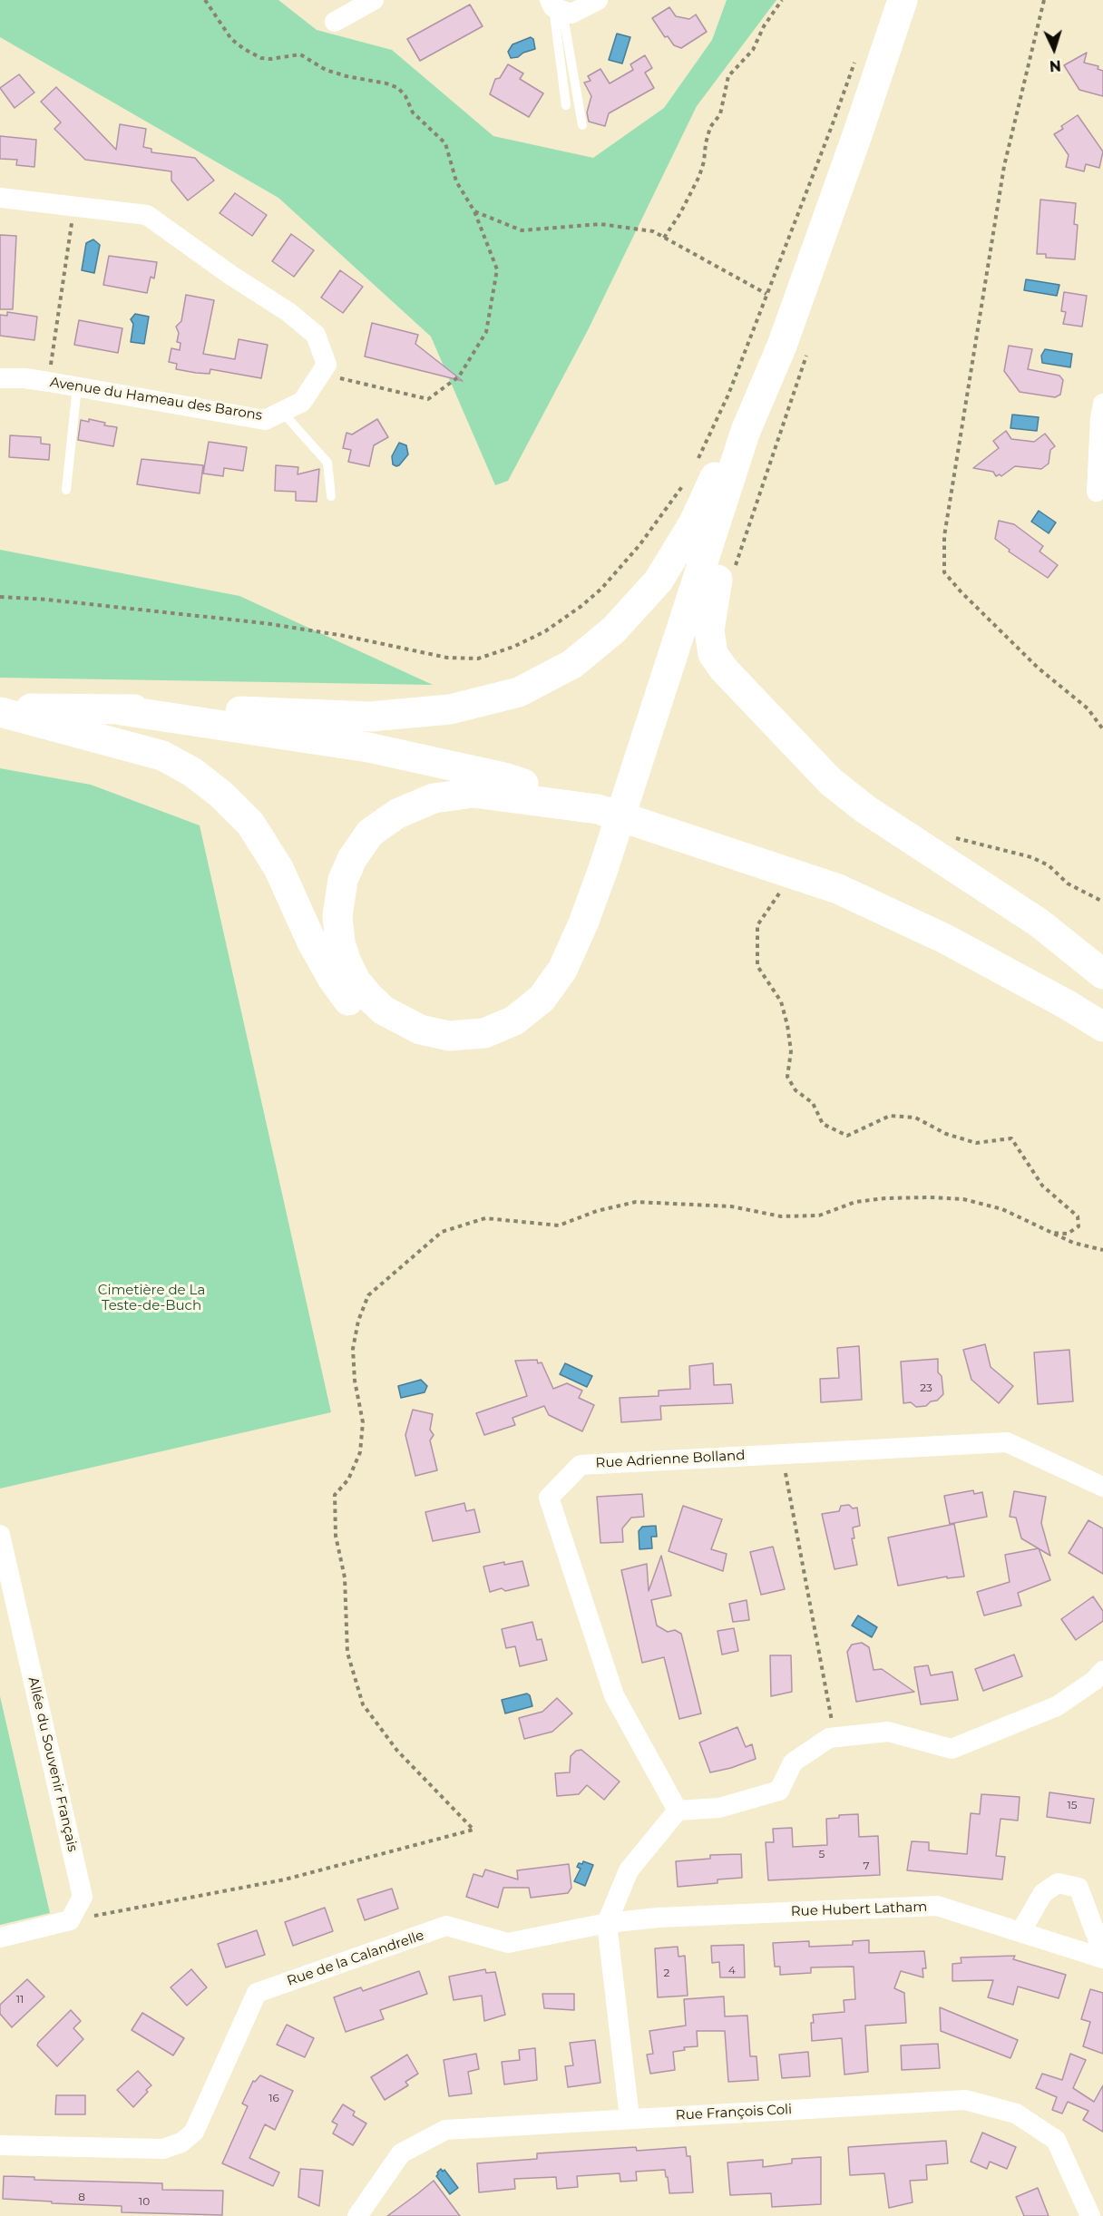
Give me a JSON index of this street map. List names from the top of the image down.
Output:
{
  "streets": {
    "street": [
      "Avenue du Hameau des Barons",
      "Rue Adrienne Bolland",
      "Allée du Souvenir Français",
      "Rue Hubert Latham",
      "Rue de la Calandrelle",
      "Rue François Coli"
    ]
  },
  "crossings": [
    ["Rue Hubert Latham", "Rue de la Calandrelle"]
  ],
  "parks": ["Cimetière de La Teste-de-Buch"],
  "house_numbers": [
    "23",
    "15",
    "5",
    "7",
    "4",
    "2",
    "11",
    "16",
    "8",
    "10"
  ],
  "north": "bottom"
}
